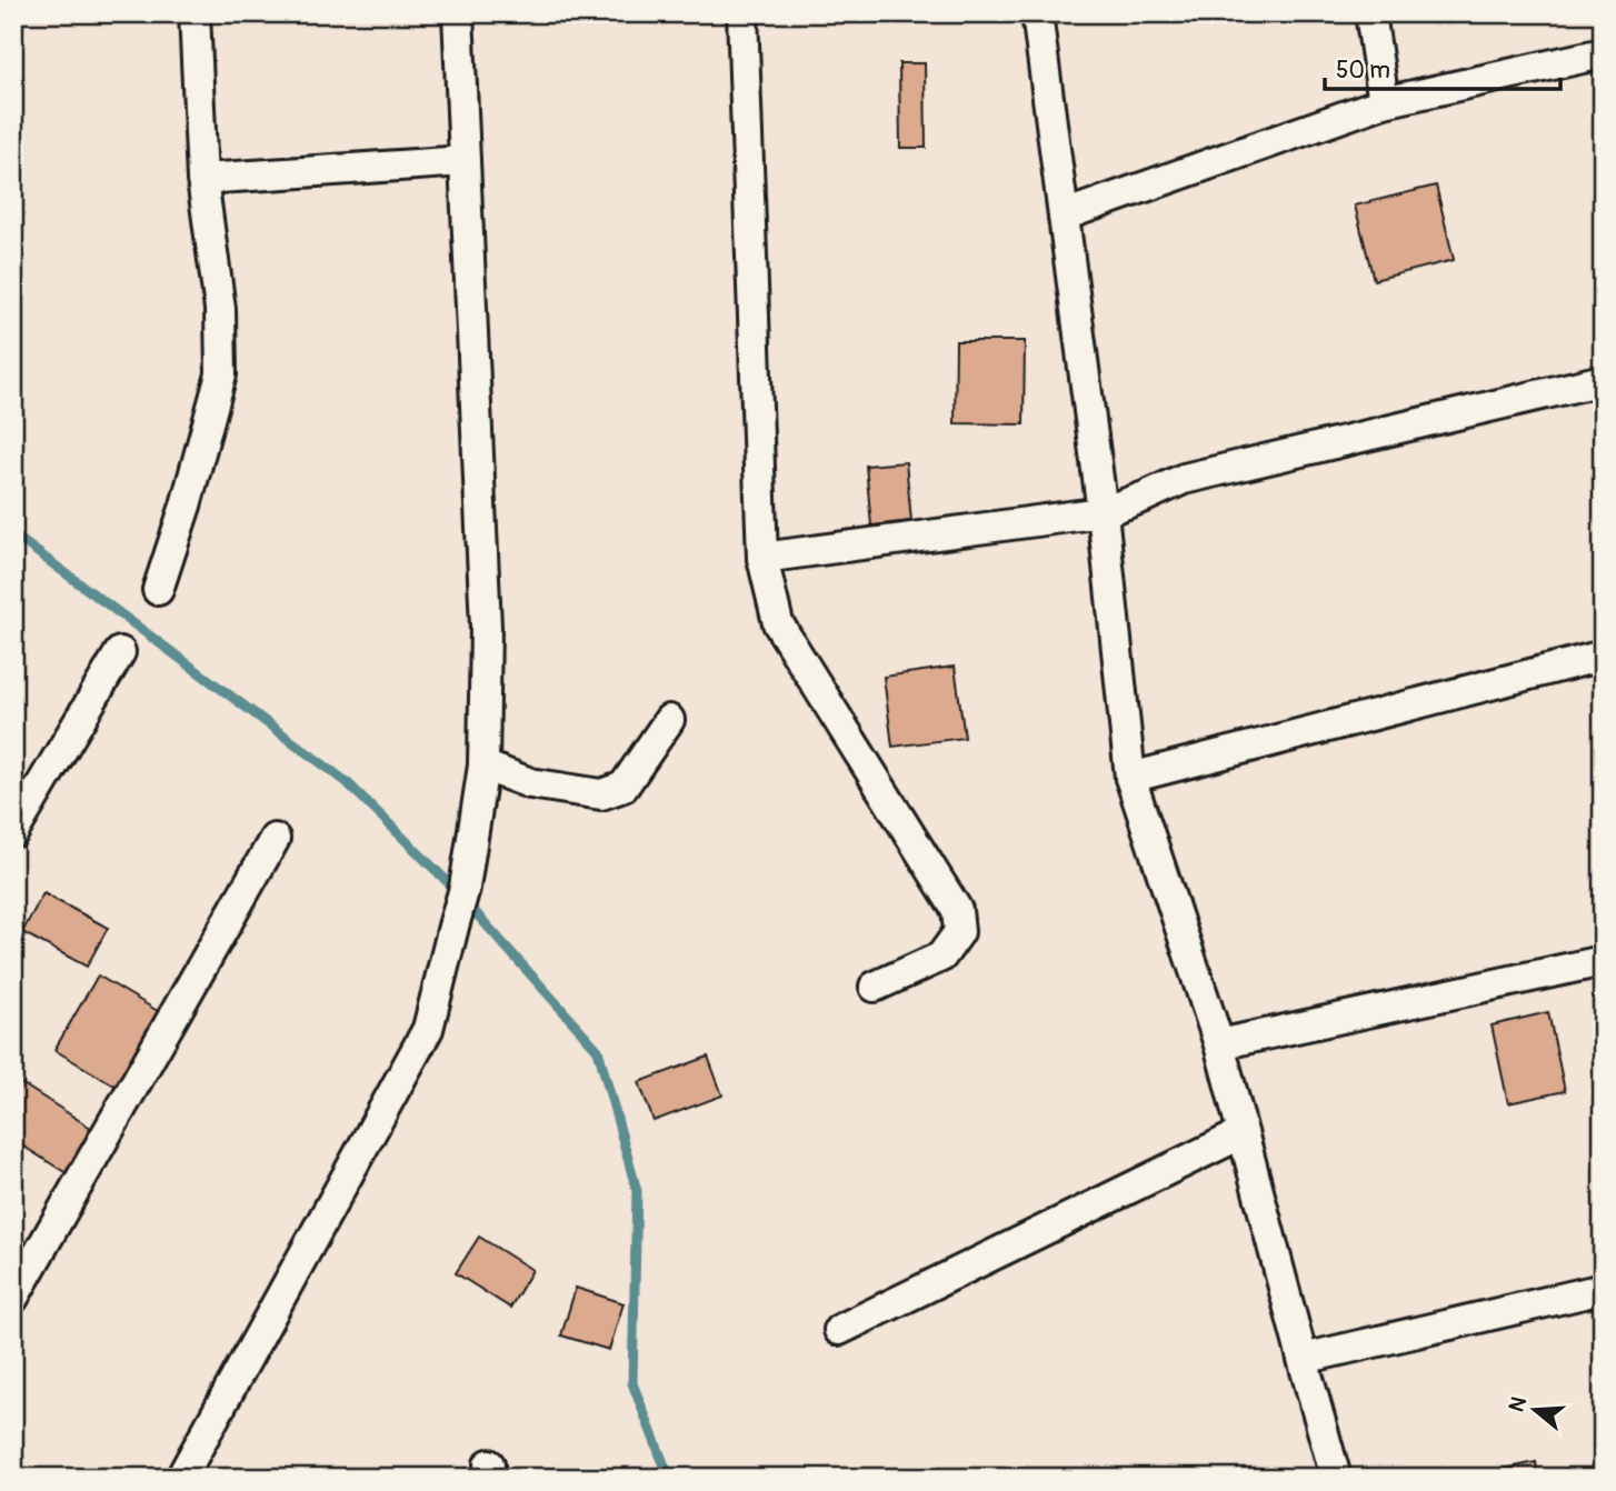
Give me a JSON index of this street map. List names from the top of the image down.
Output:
{
  "scale_bar": "50 m",
  "north": "left"
}
